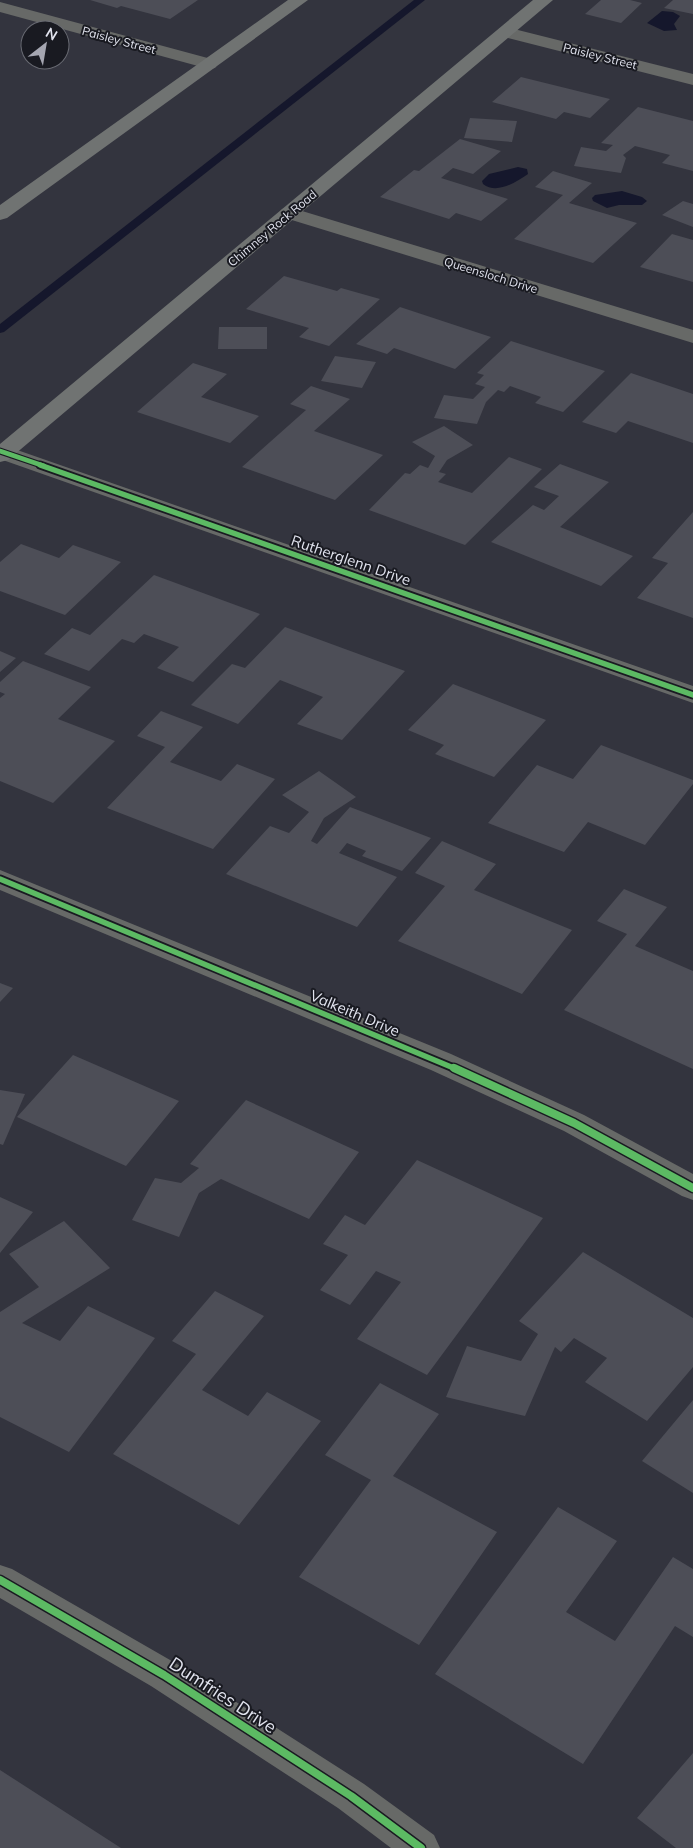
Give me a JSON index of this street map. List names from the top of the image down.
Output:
{
  "streets": {
    "main road": ["Chimney Rock Road"],
    "street": [
      "Paisley Street",
      "Queensloch Drive",
      "Rutherglenn Drive",
      "Valkeith Drive",
      "Dumfries Drive"
    ]
  },
  "crossings": [
    ["Paisley Street", "Chimney Rock Road"],
    ["Chimney Rock Road", "Queensloch Drive"],
    ["Chimney Rock Road", "Rutherglenn Drive"]
  ],
  "north": "top right"
}
